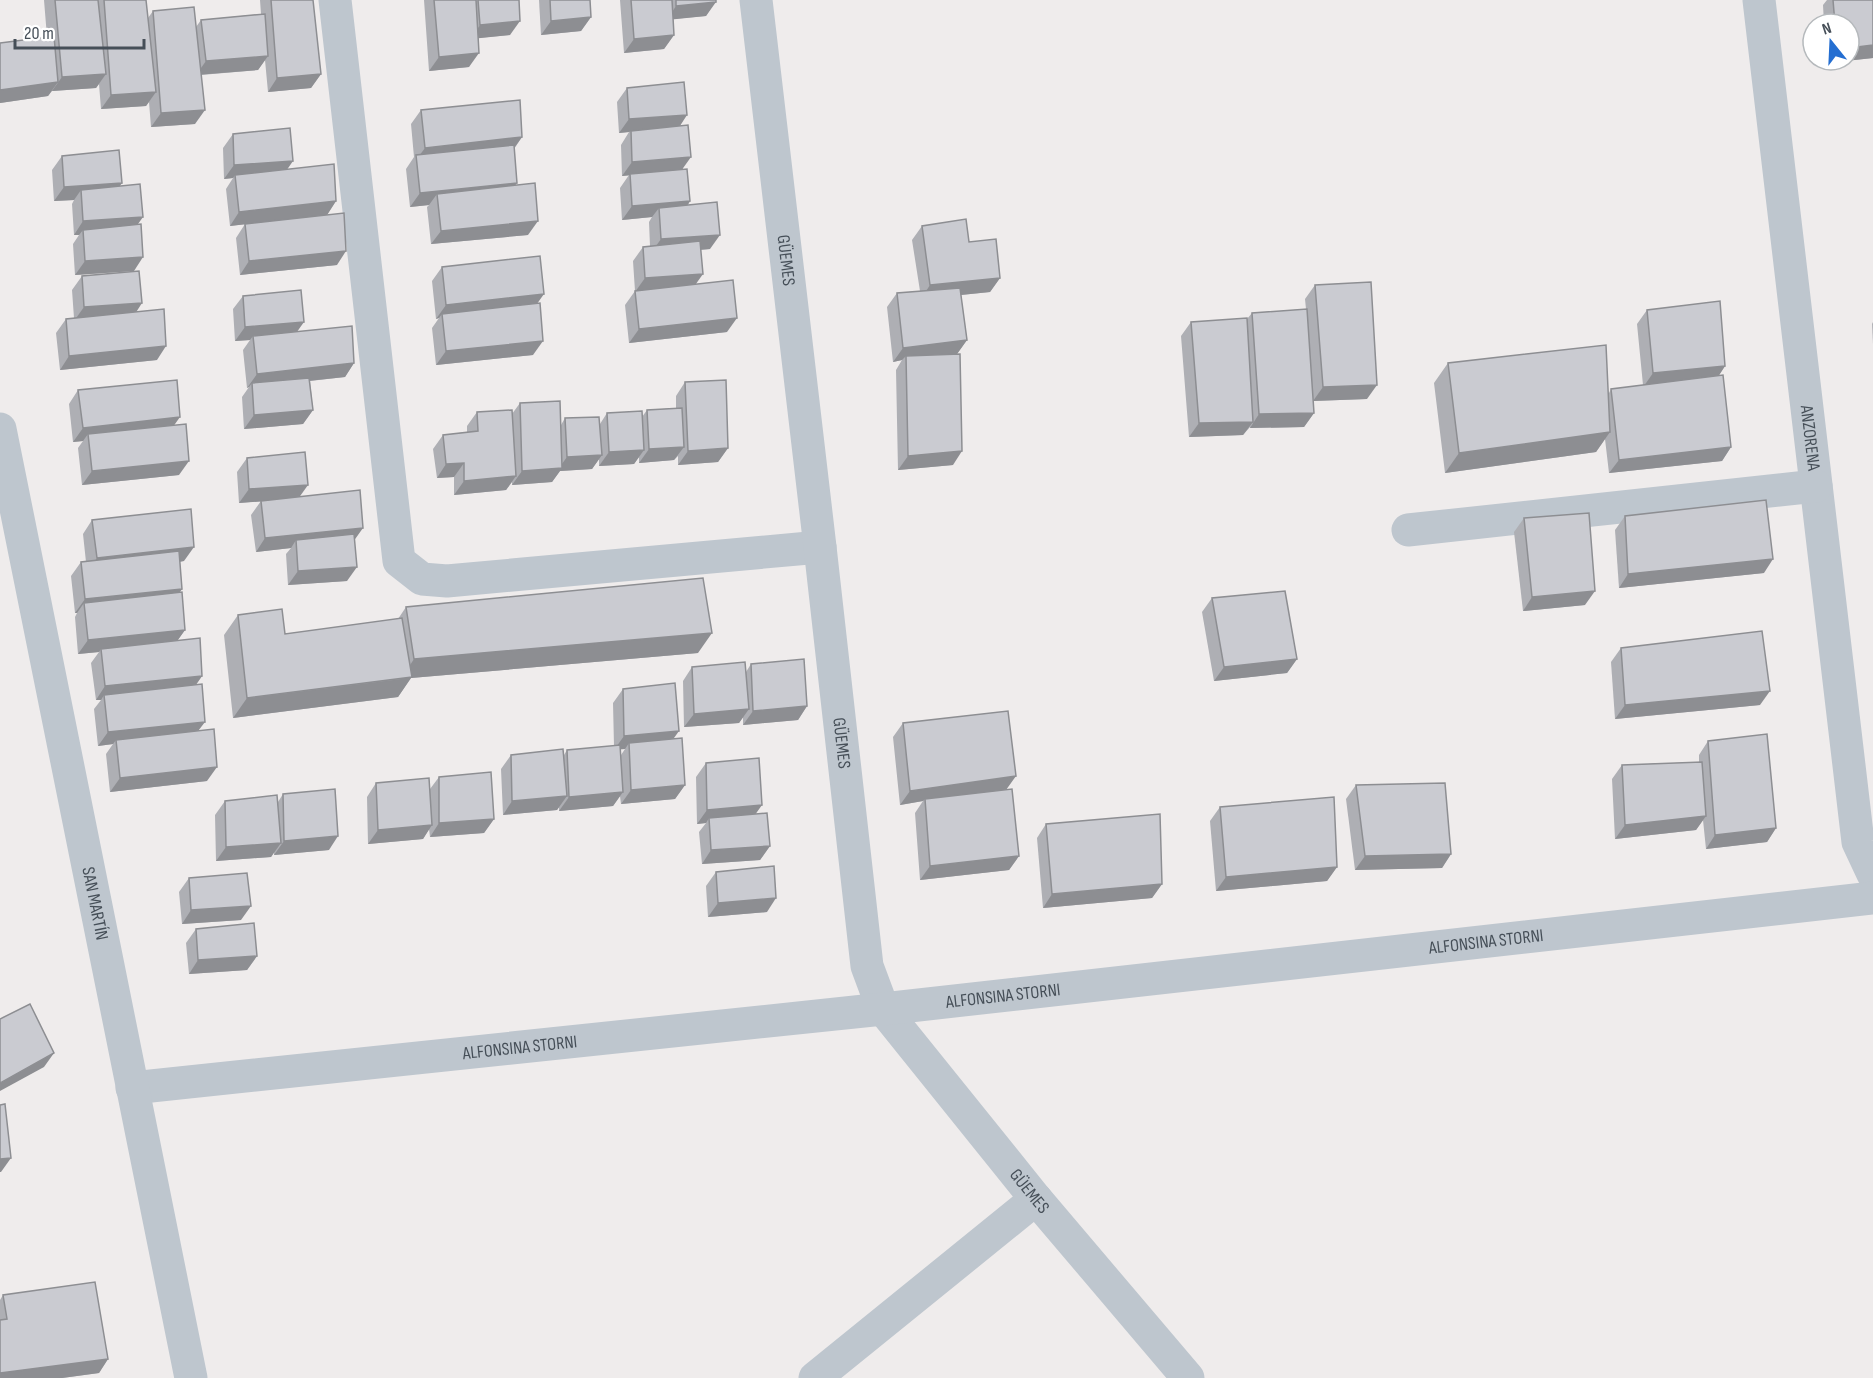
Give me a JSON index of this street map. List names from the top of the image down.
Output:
{
  "streets": {
    "street": [
      "GÜEMES",
      "ANZORENA",
      "SAN MARTÍN",
      "ALFONSINA STORNI"
    ]
  },
  "crossings": [
    ["GÜEMES", "ALFONSINA STORNI"],
    ["SAN MARTÍN", "ALFONSINA STORNI"]
  ],
  "scale_bar": "20 m",
  "north": "top"
}
